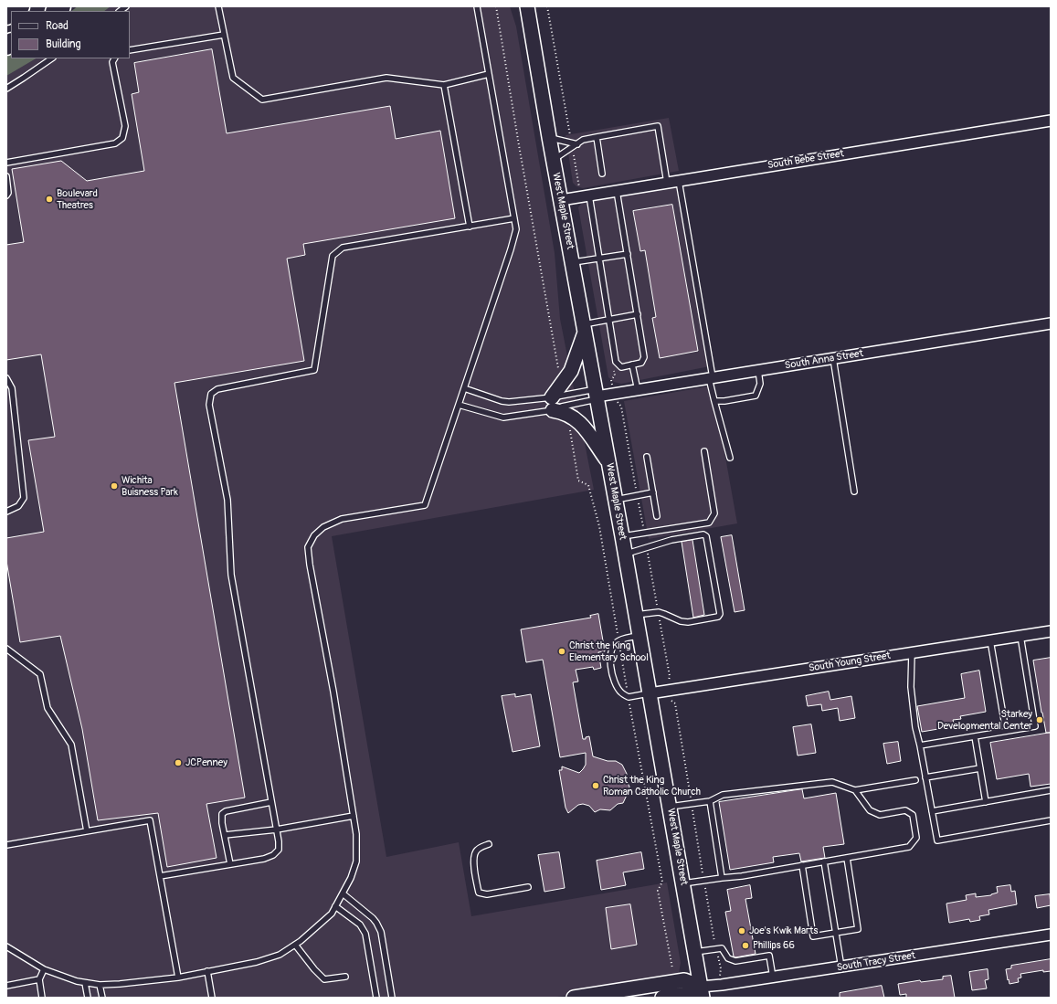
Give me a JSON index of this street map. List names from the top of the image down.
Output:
{
  "streets": {
    "main road": ["West Maple Street", "South Tracy Street"],
    "street": ["South Bebe Street", "South Anna Street", "South Young Street"]
  },
  "crossings": [
    ["South Bebe Street", "West Maple Street"],
    ["West Maple Street", "South Anna Street"],
    ["West Maple Street", "South Young Street"],
    ["West Maple Street", "South Tracy Street"]
  ],
  "places": [
    "Boulevard Theatres",
    "Wichita Buisness Park",
    "Christ the King Elementary School",
    "Starkey Developmental Center",
    "JCPenney",
    "Christ the King Roman Catholic Church",
    "Joe's Kwik Marts",
    "Phillips 66"
  ],
  "legend": ["Road", "Building"]
}
